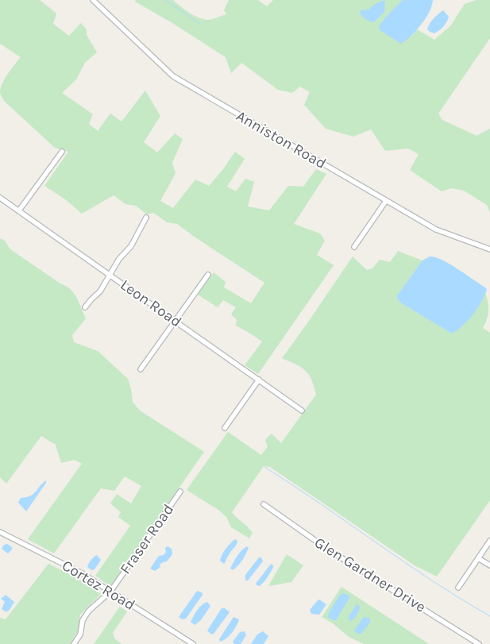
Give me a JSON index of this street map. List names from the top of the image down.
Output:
{
  "streets": {
    "street": [
      "Anniston Road",
      "Leon Road",
      "Fraser Road",
      "Glen Gardner Drive",
      "Cortez Road"
    ]
  },
  "crossings": [
    ["Fraser Road", "Cortez Road"]
  ]
}
